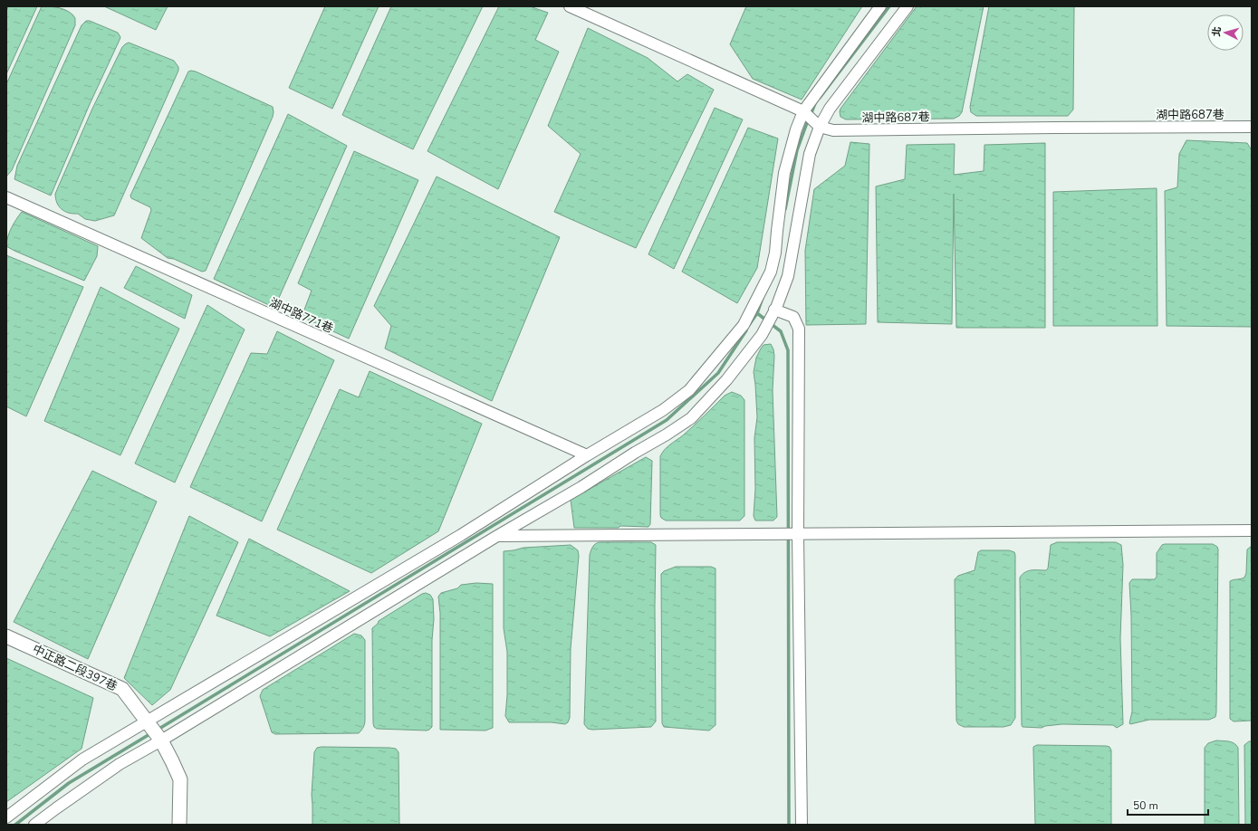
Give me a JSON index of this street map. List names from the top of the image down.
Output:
{
  "streets": {
    "street": ["湖中路687巷", "湖中路771巷", "中正路二段397巷"]
  },
  "scale_bar": "50 m",
  "north": "left"
}
